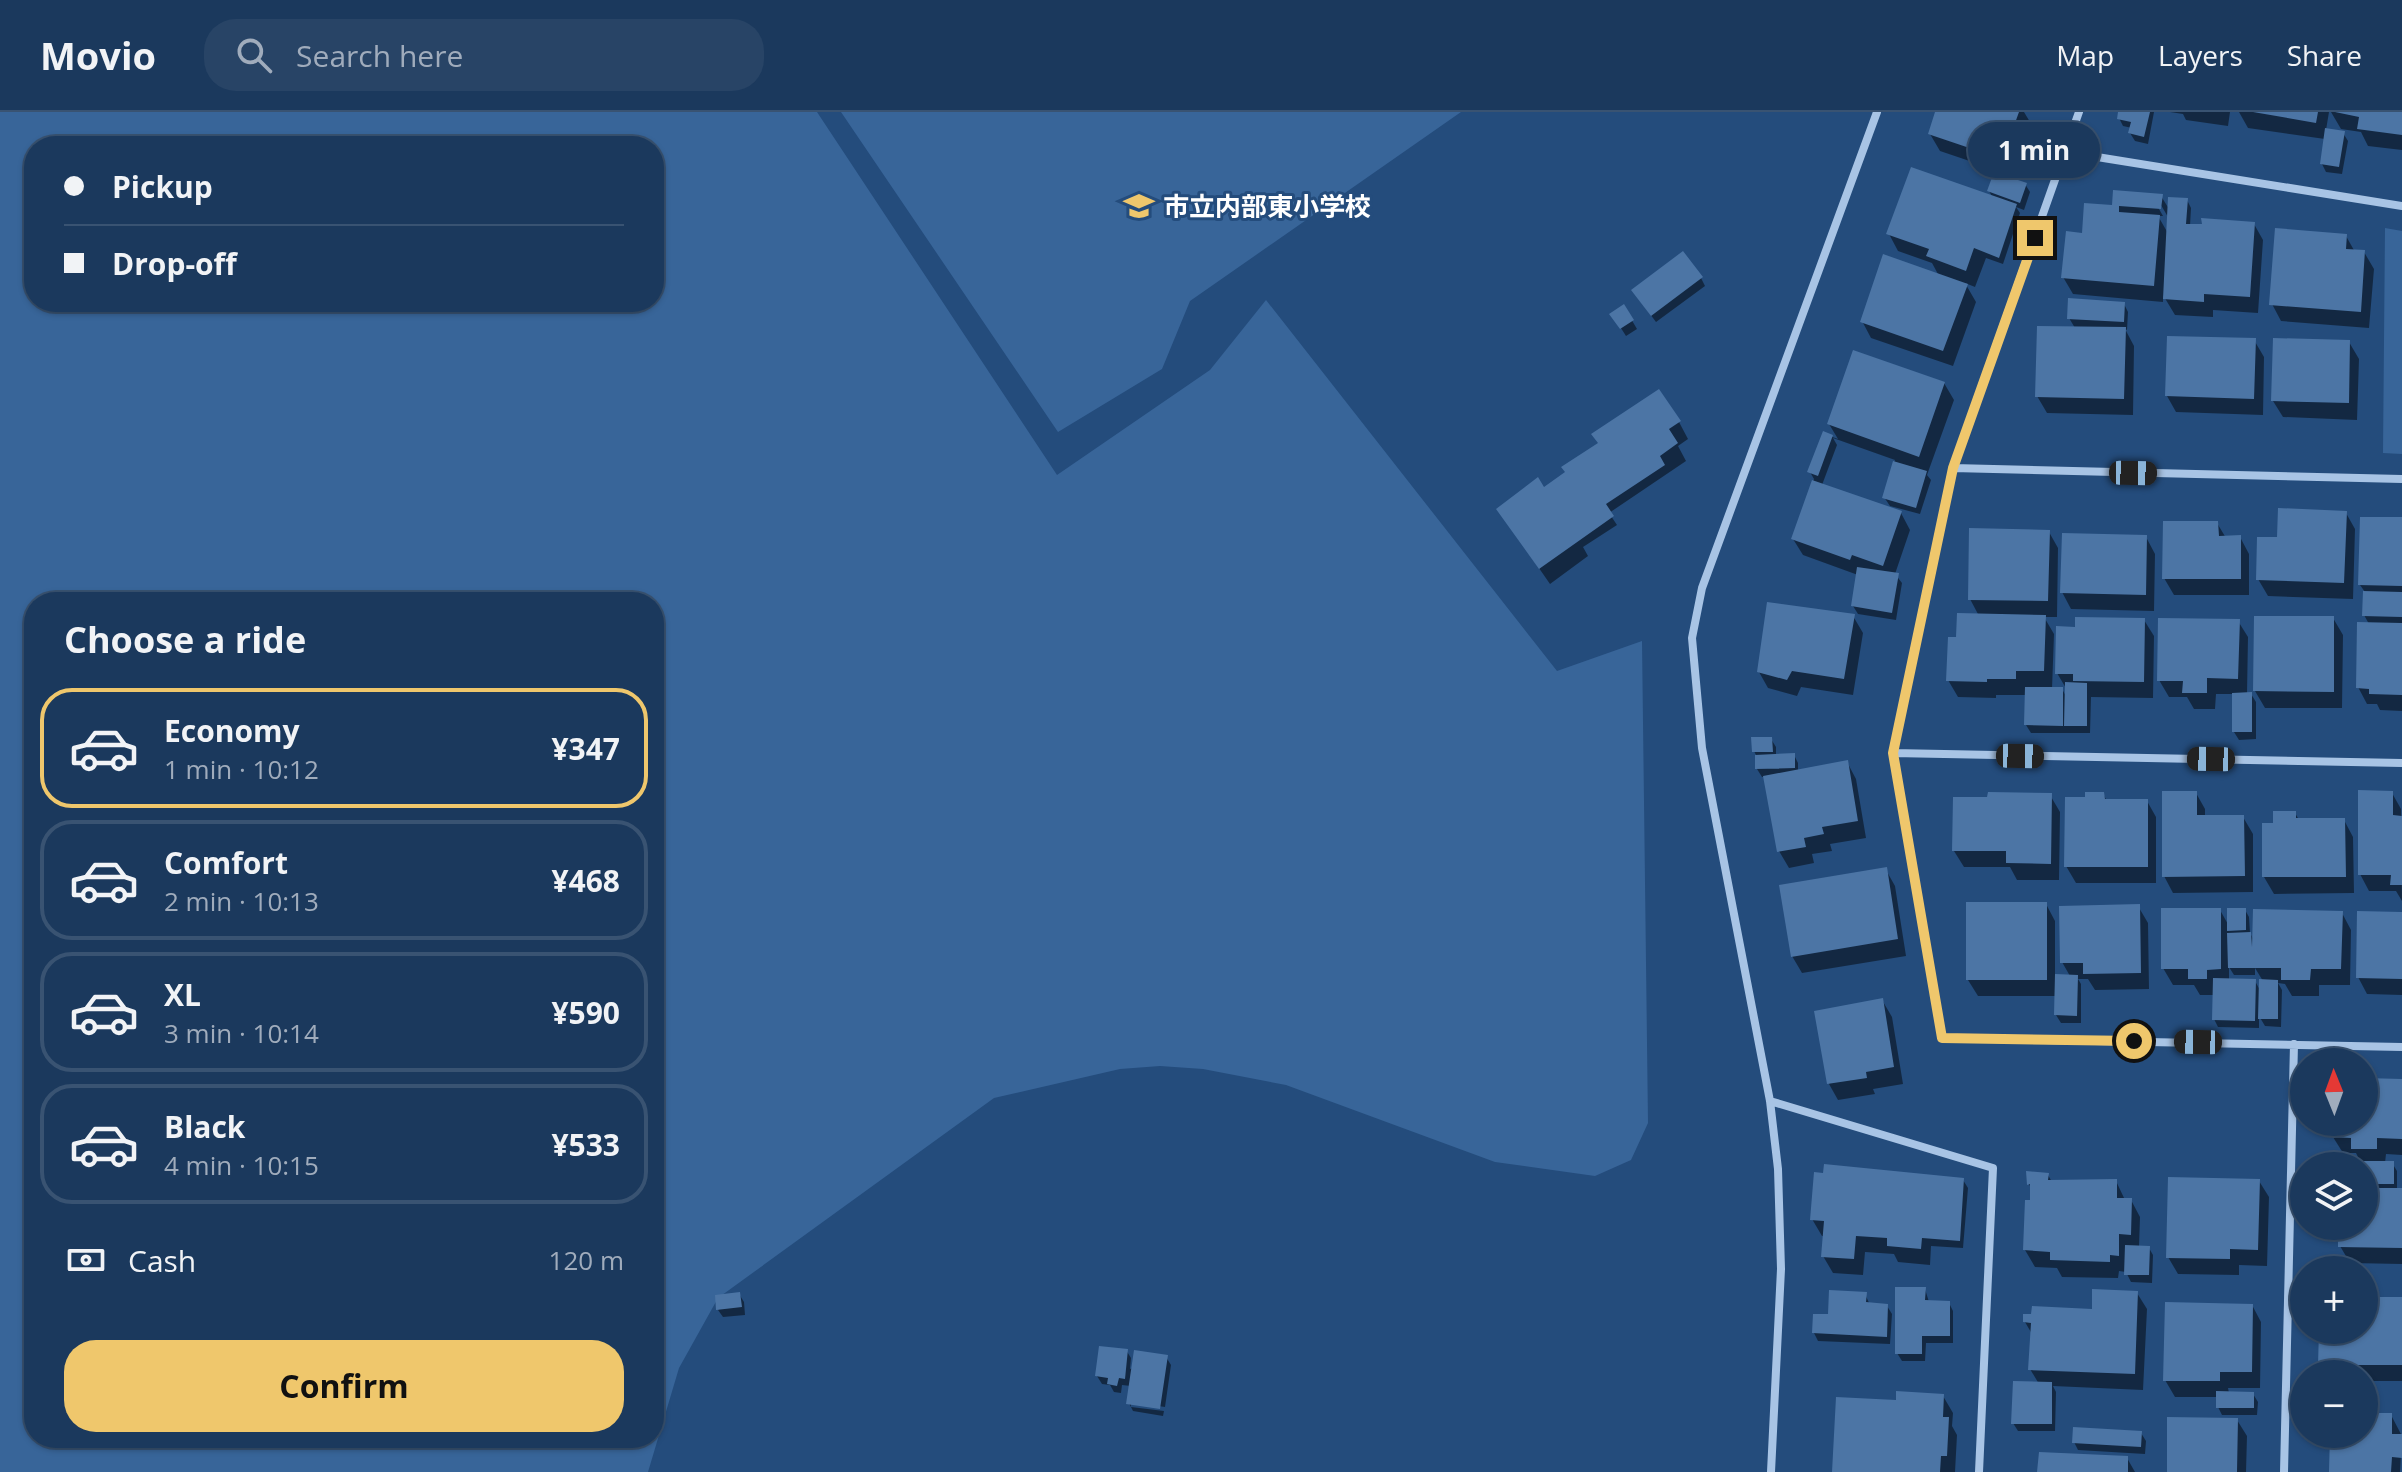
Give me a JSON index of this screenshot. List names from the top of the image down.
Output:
{
  "places": {
    "school or university": ["市立内部東小学校"]
  },
  "north": "top",
  "page": {
    "header": "Movio",
    "search": "Search here",
    "nav": ["Map", "Layers", "Share"],
    "bubble": "1 min",
    "banner": ["Pickup", "Drop-off"],
    "heading": "Choose a ride",
    "list": [
      {
        "name": "Economy",
        "note": "1 min · 10:12",
        "value": "¥347"
      },
      {
        "name": "Comfort",
        "note": "2 min · 10:13",
        "value": "¥468"
      },
      {
        "name": "XL",
        "note": "3 min · 10:14",
        "value": "¥590"
      },
      {
        "name": "Black",
        "note": "4 min · 10:15",
        "value": "¥533"
      }
    ],
    "map_buttons": ["+", "−"],
    "pay": ["Cash", "120 m"],
    "buttons": "Confirm"
  }
}
